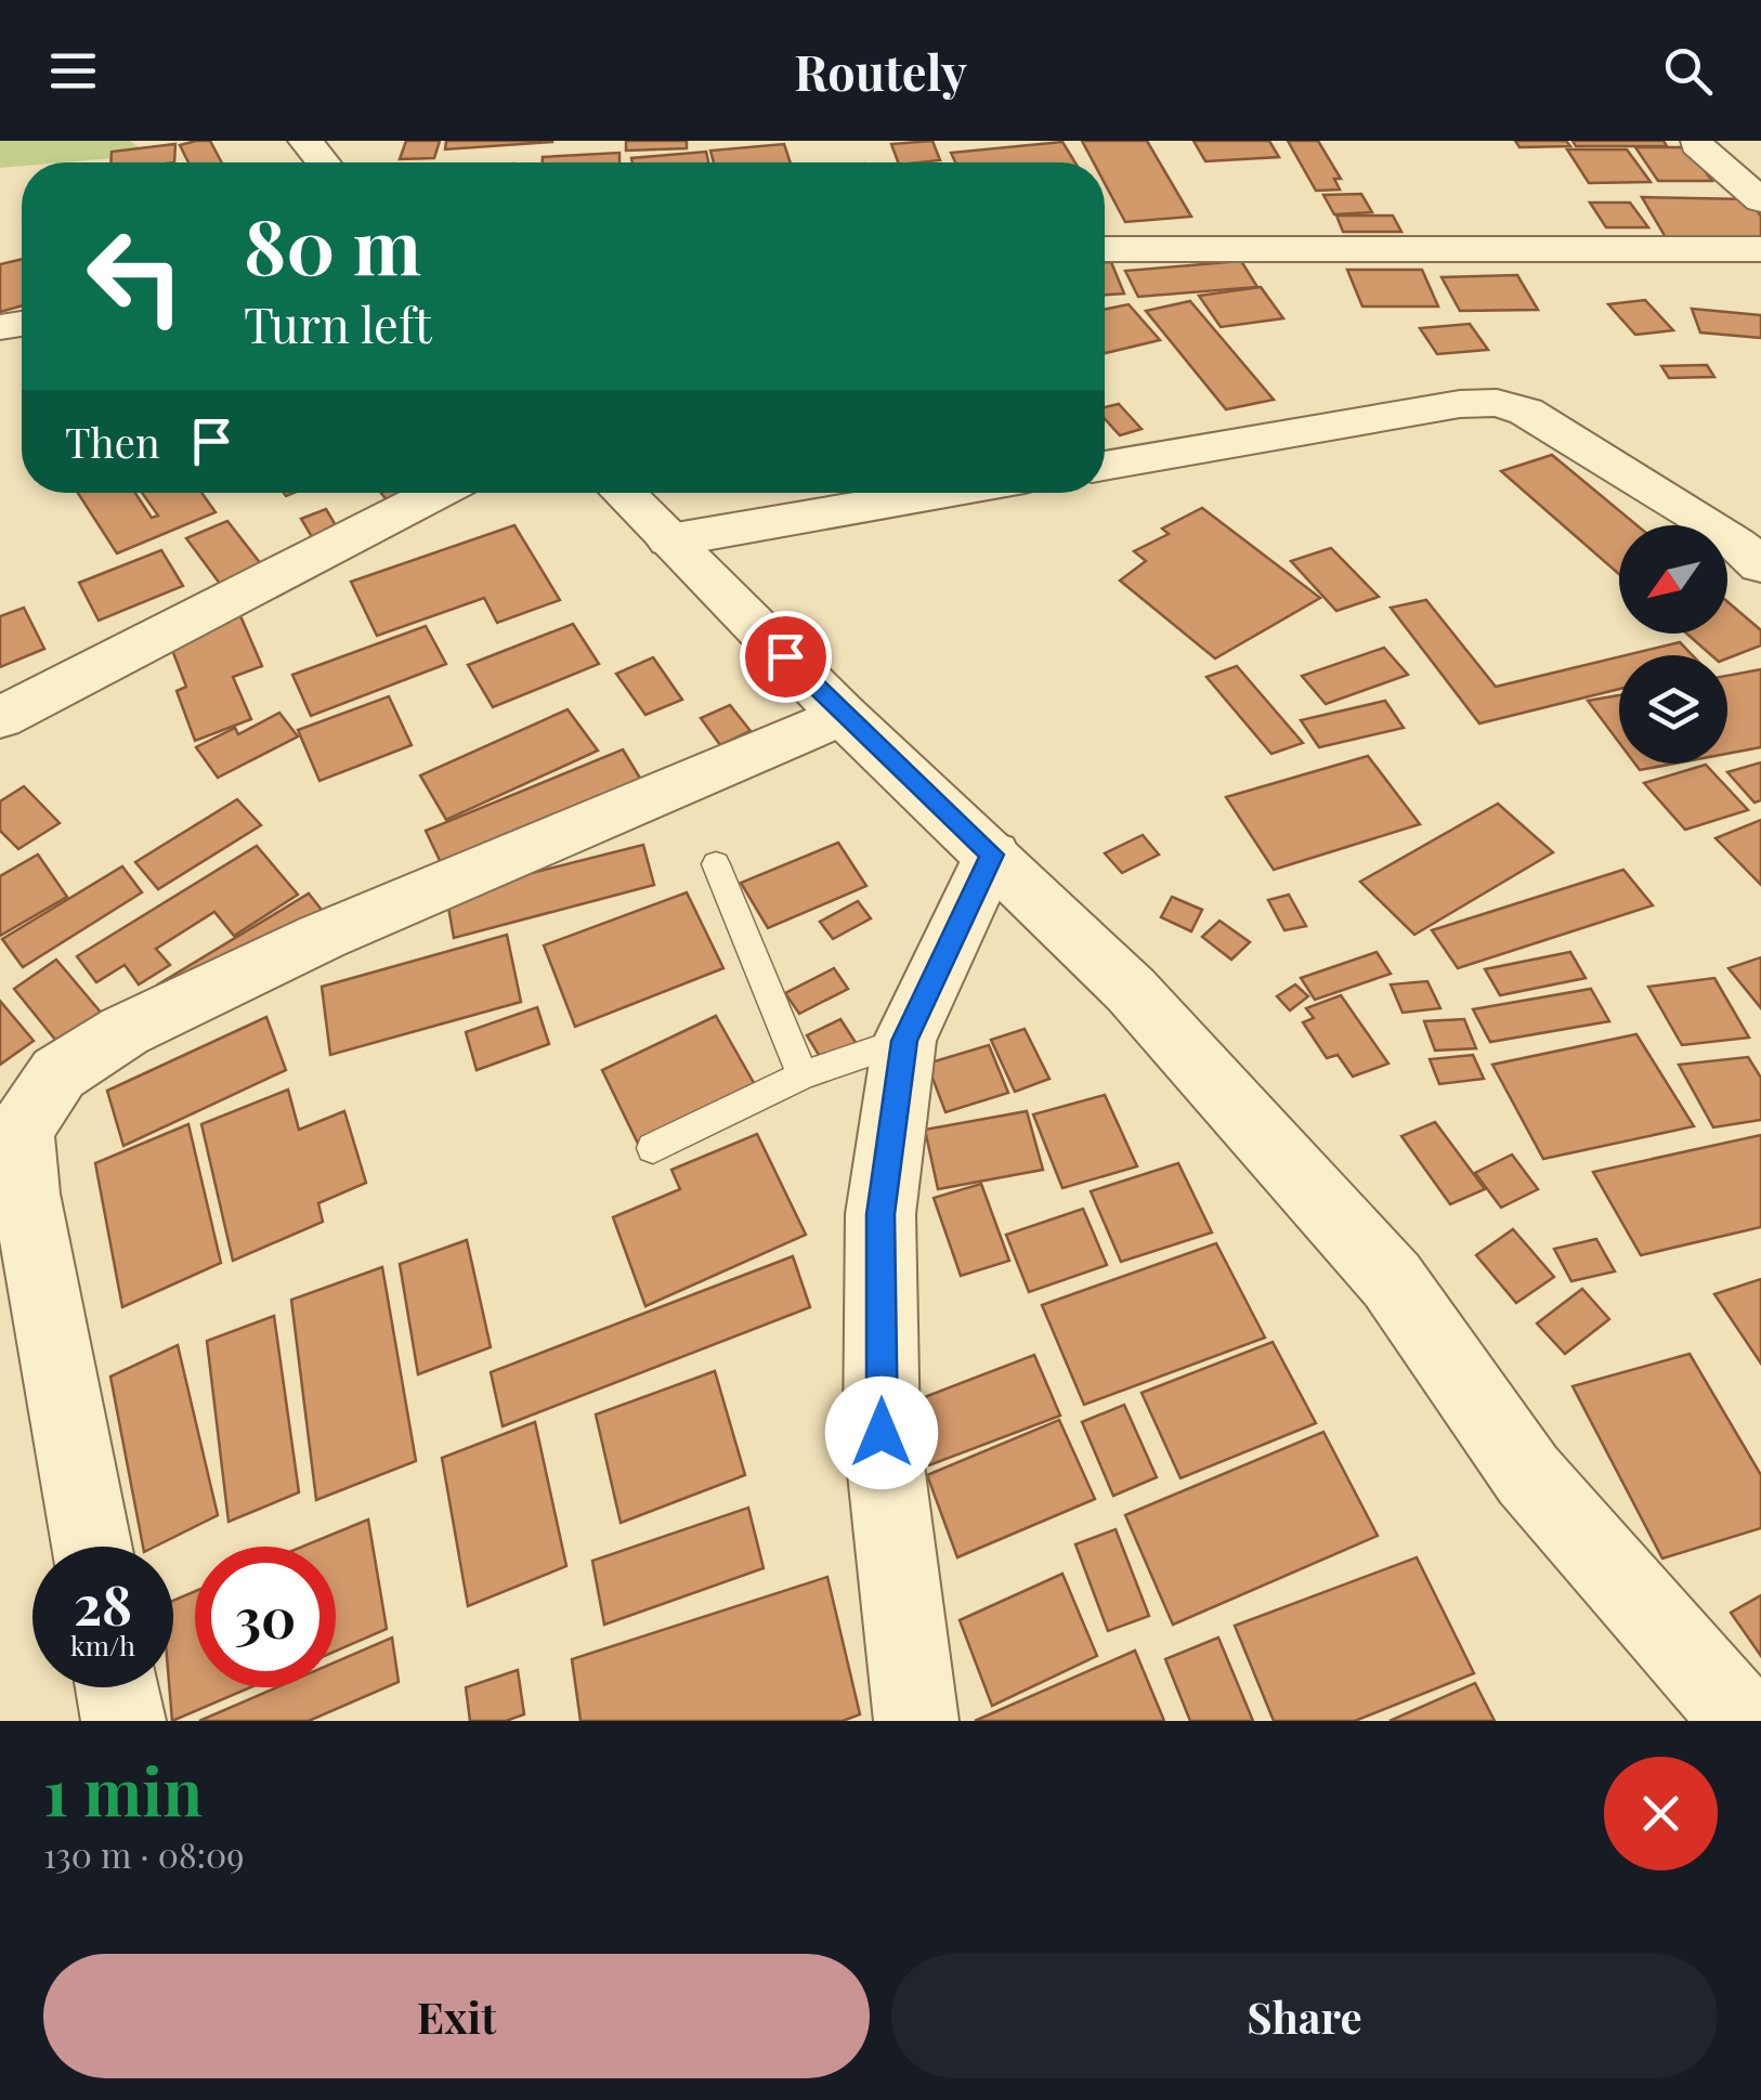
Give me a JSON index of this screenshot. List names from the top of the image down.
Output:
{
  "north": "bottom left",
  "page": {
    "header": "Routely",
    "turn": ["80 m", "Turn left"],
    "then": "Then",
    "speed": "28 km/h",
    "limit": "30",
    "heading": ["1 min", "130 m · 08:09"],
    "buttons": ["Exit", "Share"]
  }
}
